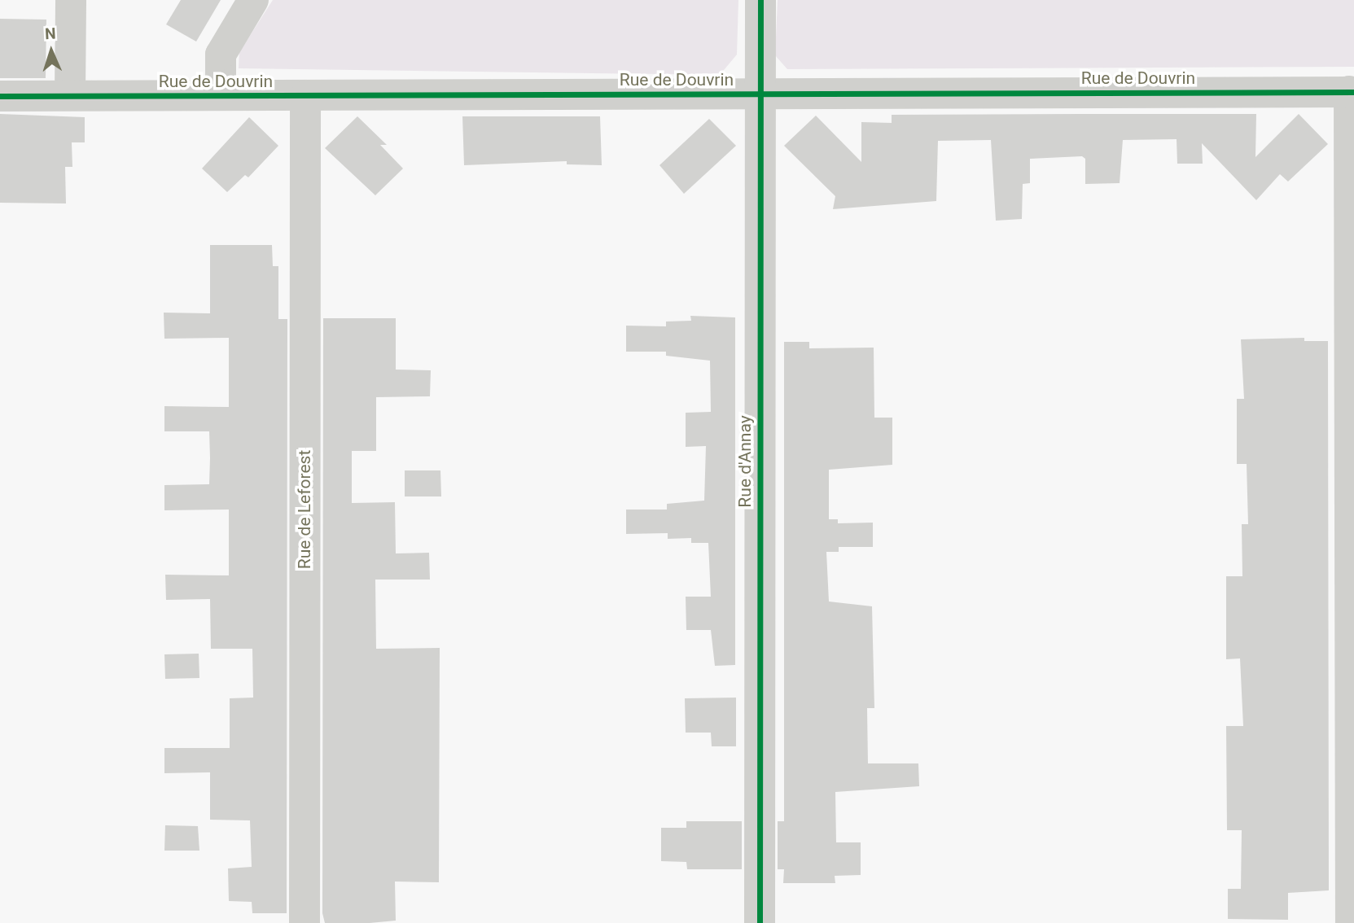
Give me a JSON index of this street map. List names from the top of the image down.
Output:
{
  "streets": {
    "street": ["Rue de Douvrin", "Rue d'Annay", "Rue de Leforest"]
  },
  "crossings": [
    ["Rue de Douvrin", "Rue d'Annay"],
    ["Rue de Douvrin", "Rue de Leforest"]
  ],
  "north": "top"
}
